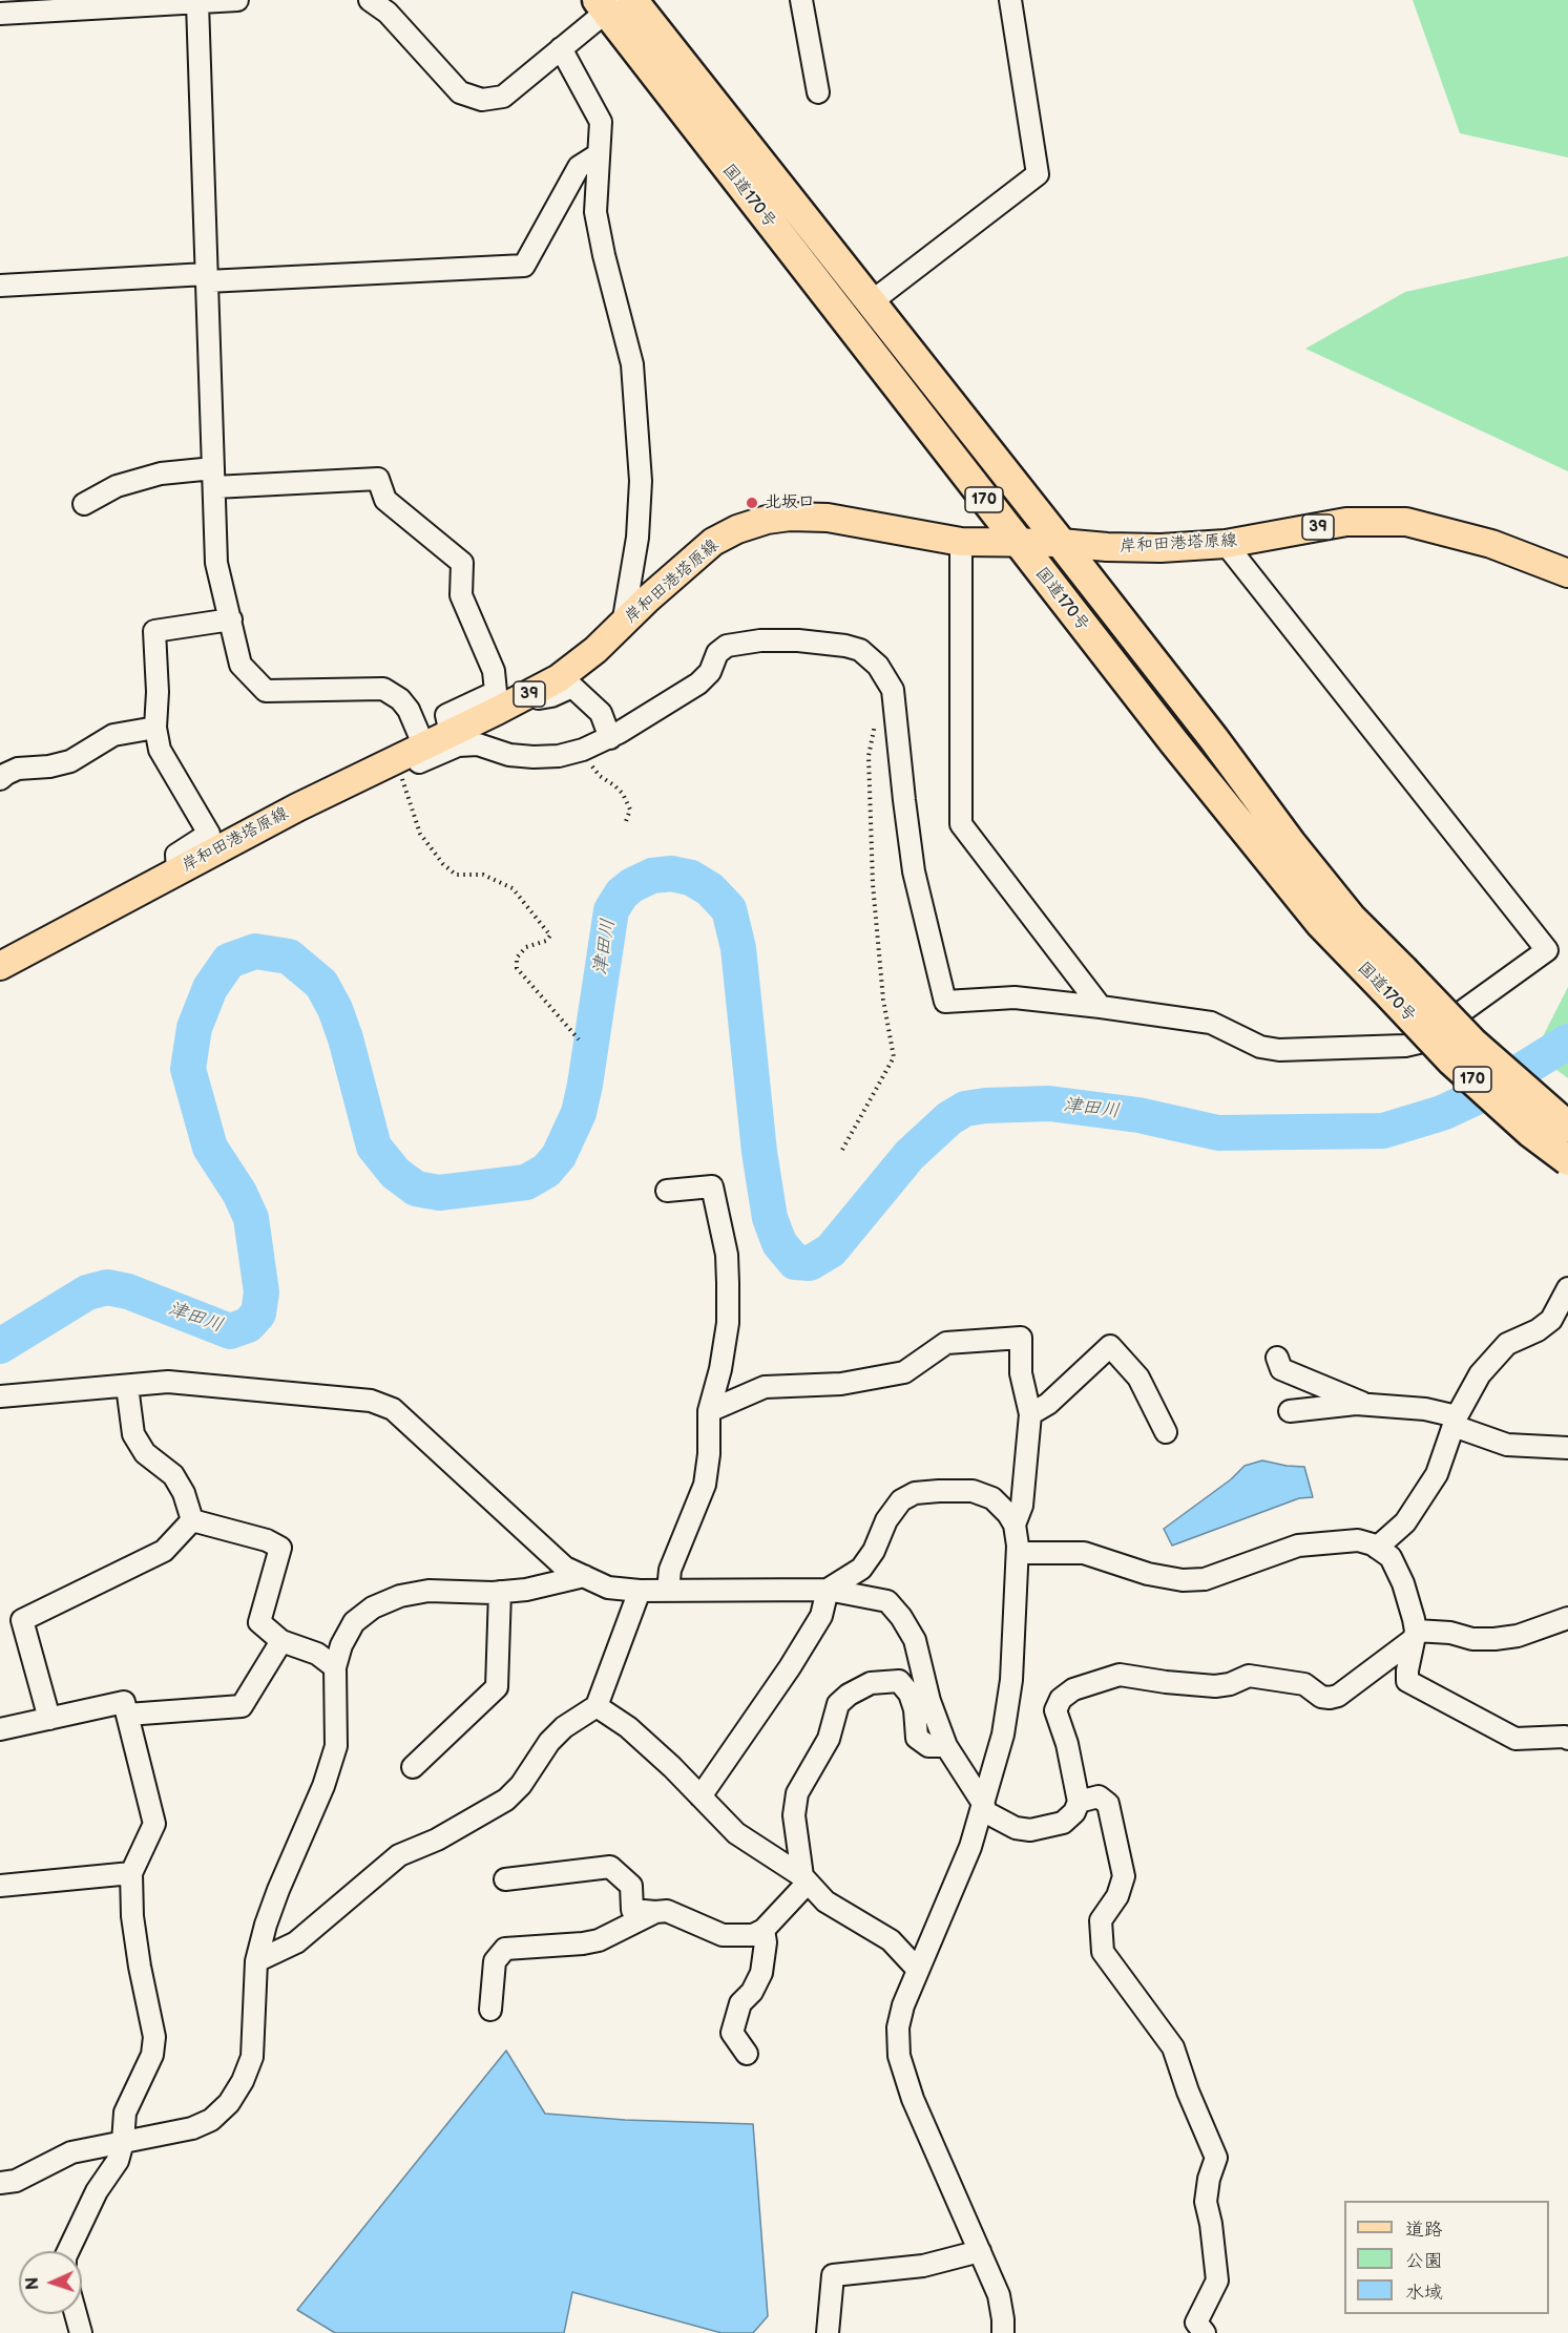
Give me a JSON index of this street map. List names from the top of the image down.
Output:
{
  "streets": {
    "highway": ["国道170号", "170"],
    "main road": ["39", "岸和田港塔原線"]
  },
  "crossings": [
    ["国道170号", "岸和田港塔原線"]
  ],
  "water": ["津田川"],
  "places": ["北坂口"],
  "legend": ["道路", "公園", "水域"],
  "north": "left"
}
